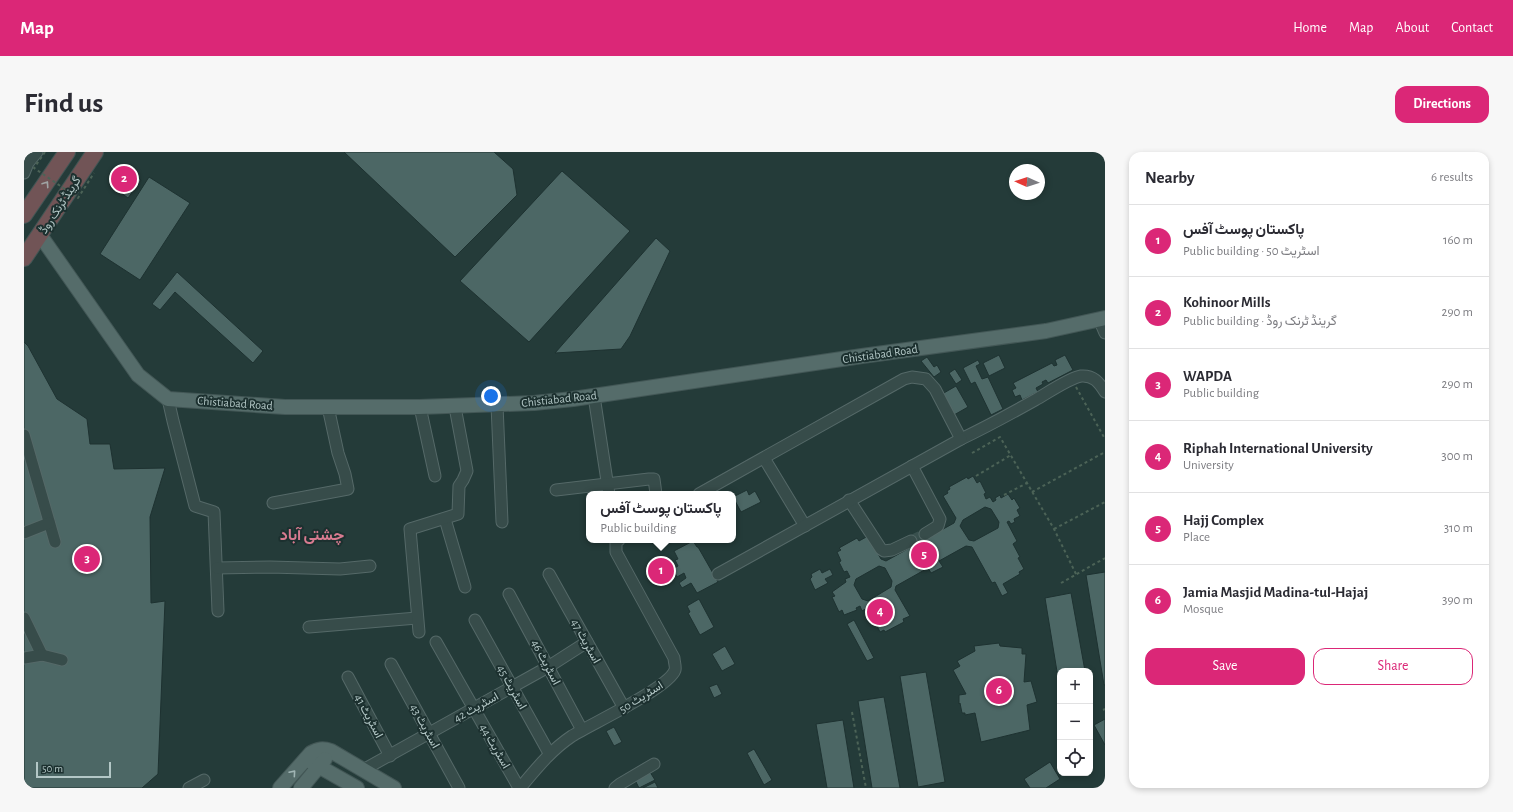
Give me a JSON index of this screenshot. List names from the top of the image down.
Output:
{
  "streets": {
    "highway": ["گرینڈ ٹرنک روڈ"],
    "main road": ["Chistiabad Road"],
    "street": [
      "اسٹریٹ 47",
      "اسٹریٹ 46",
      "اسٹریٹ 45",
      "اسٹریٹ 50",
      "اسٹریٹ 42",
      "اسٹریٹ 41",
      "اسٹریٹ 43",
      "اسٹریٹ 44"
    ]
  },
  "crossings": [
    ["اسٹریٹ 47", "اسٹریٹ 50"],
    ["اسٹریٹ 47", "اسٹریٹ 42"],
    ["اسٹریٹ 46", "اسٹریٹ 50"],
    ["اسٹریٹ 46", "اسٹریٹ 42"],
    ["اسٹریٹ 45", "اسٹریٹ 50"],
    ["اسٹریٹ 45", "اسٹریٹ 42"],
    ["اسٹریٹ 50", "اسٹریٹ 44"],
    ["اسٹریٹ 42", "اسٹریٹ 41"],
    ["اسٹریٹ 42", "اسٹریٹ 43"],
    ["اسٹریٹ 42", "اسٹریٹ 44"]
  ],
  "districts": ["چشتی آباد"],
  "scale_bar": "50 m",
  "north": "left",
  "page": {
    "header": "Map",
    "nav": [
      "Home",
      "Map",
      "About",
      "Contact"
    ],
    "buttons": [
      "Directions",
      ["Save", "Share"]
    ],
    "title": "Find us",
    "heading": ["Nearby", "6 results"],
    "pins": [
      "2",
      "5",
      "3",
      "1",
      "4",
      "6"
    ],
    "list": [
      {
        "mark": "1",
        "name": "پاکستان پوسٹ آفس",
        "note": "Public building · اسٹریٹ 50",
        "value": "160 m"
      },
      {
        "mark": "2",
        "name": "Kohinoor Mills",
        "note": "Public building · گرینڈ ٹرنک روڈ",
        "value": "290 m"
      },
      {
        "mark": "3",
        "name": "WAPDA",
        "note": "Public building",
        "value": "290 m"
      },
      {
        "mark": "4",
        "name": "Riphah International University",
        "note": "University",
        "value": "300 m"
      },
      {
        "mark": "5",
        "name": "Hajj Complex",
        "note": "Place",
        "value": "310 m"
      },
      {
        "mark": "6",
        "name": "Jamia Masjid Madina-tul-Hajaj",
        "note": "Mosque",
        "value": "390 m"
      }
    ],
    "popup": ["پاکستان پوسٹ آفس", "Public building"],
    "map_buttons": ["+", "−"],
    "scale": "50 m"
  }
}
